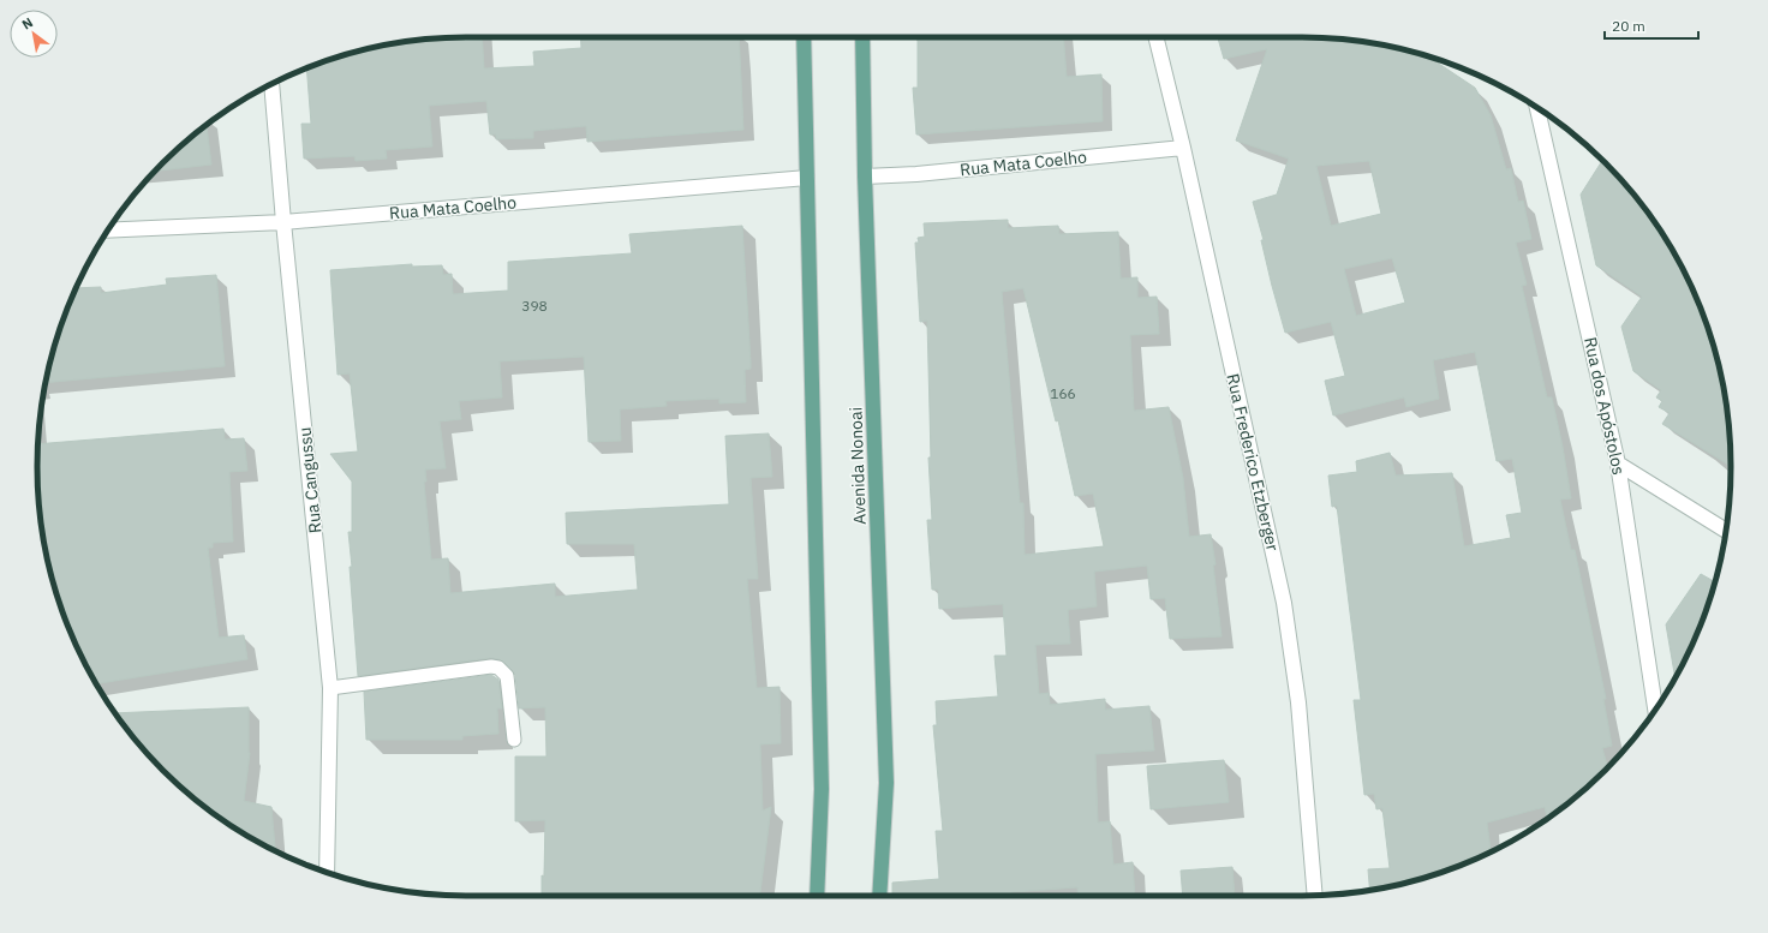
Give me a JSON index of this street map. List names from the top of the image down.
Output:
{
  "streets": {
    "main road": ["Avenida Nonoai"],
    "street": [
      "Rua Mata Coelho",
      "Rua dos Apóstolos",
      "Rua Frederico Etzberger",
      "Rua Cangussu"
    ]
  },
  "crossings": [
    ["Rua Mata Coelho", "Rua Frederico Etzberger"],
    ["Rua Mata Coelho", "Avenida Nonoai"],
    ["Rua Mata Coelho", "Rua Cangussu"]
  ],
  "house_numbers": ["398", "166"],
  "scale_bar": "20 m",
  "north": "top left"
}
